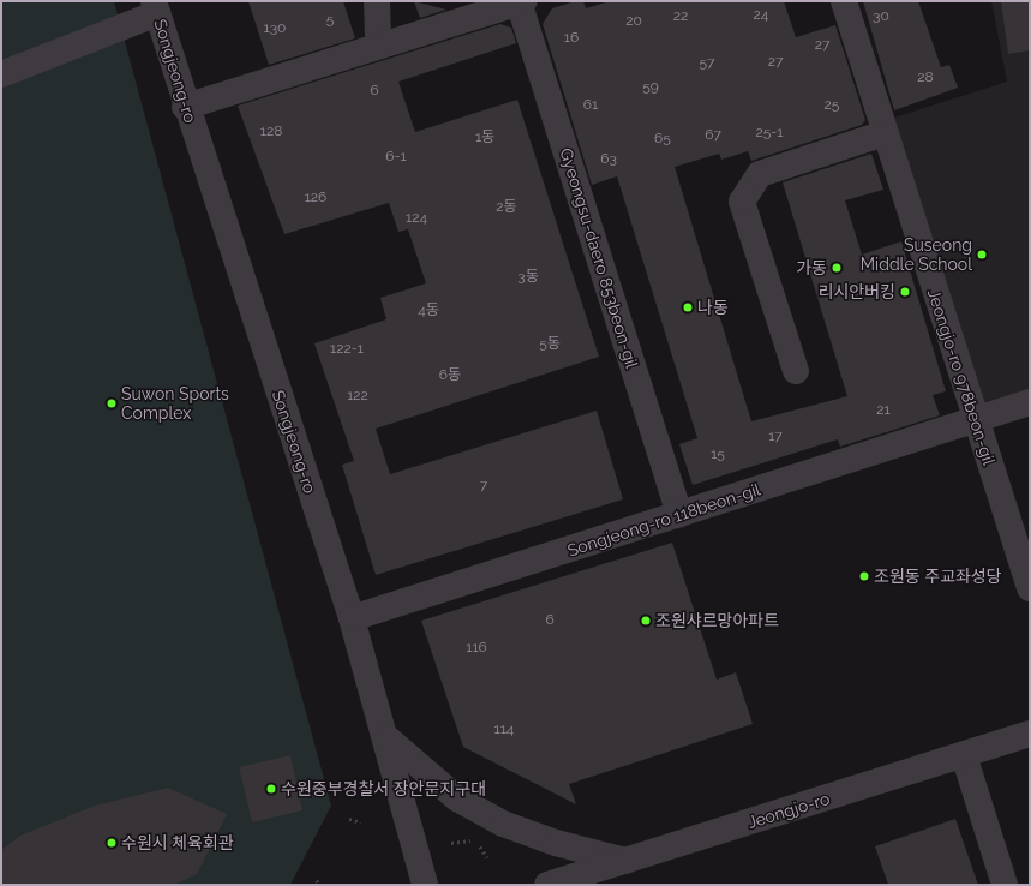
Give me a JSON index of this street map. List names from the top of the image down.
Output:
{
  "streets": {
    "street": [
      "Songjeong-ro",
      "Gyeongsu-daero 853beon-gil",
      "Jeongjo-ro 978beon-gil",
      "Songjeong-ro 118beon-gil",
      "Jeongjo-ro"
    ]
  },
  "crossings": [
    ["Songjeong-ro", "Songjeong-ro 118beon-gil"],
    ["Gyeongsu-daero 853beon-gil", "Songjeong-ro 118beon-gil"],
    ["Jeongjo-ro 978beon-gil", "Songjeong-ro 118beon-gil"]
  ],
  "places": [
    "Suseong Middle School",
    "가동",
    "리시안버킹",
    "나동",
    "Suwon Sports Complex",
    "조원동 주교좌성당",
    "조원샤르망아파트",
    "수원중부경찰서 장안문지구대",
    "수원시 체육회관"
  ],
  "house_numbers": [
    "24",
    "22",
    "30",
    "5",
    "20",
    "130",
    "16",
    "27",
    "27",
    "57",
    "28",
    "59",
    "6",
    "61",
    "25",
    "128",
    "25-1",
    "67",
    "1동",
    "65",
    "6-1",
    "63",
    "126",
    "2동",
    "124",
    "3동",
    "4동",
    "5동",
    "122-1",
    "6동",
    "122",
    "21",
    "17",
    "15",
    "7",
    "6",
    "116",
    "114"
  ]
}
